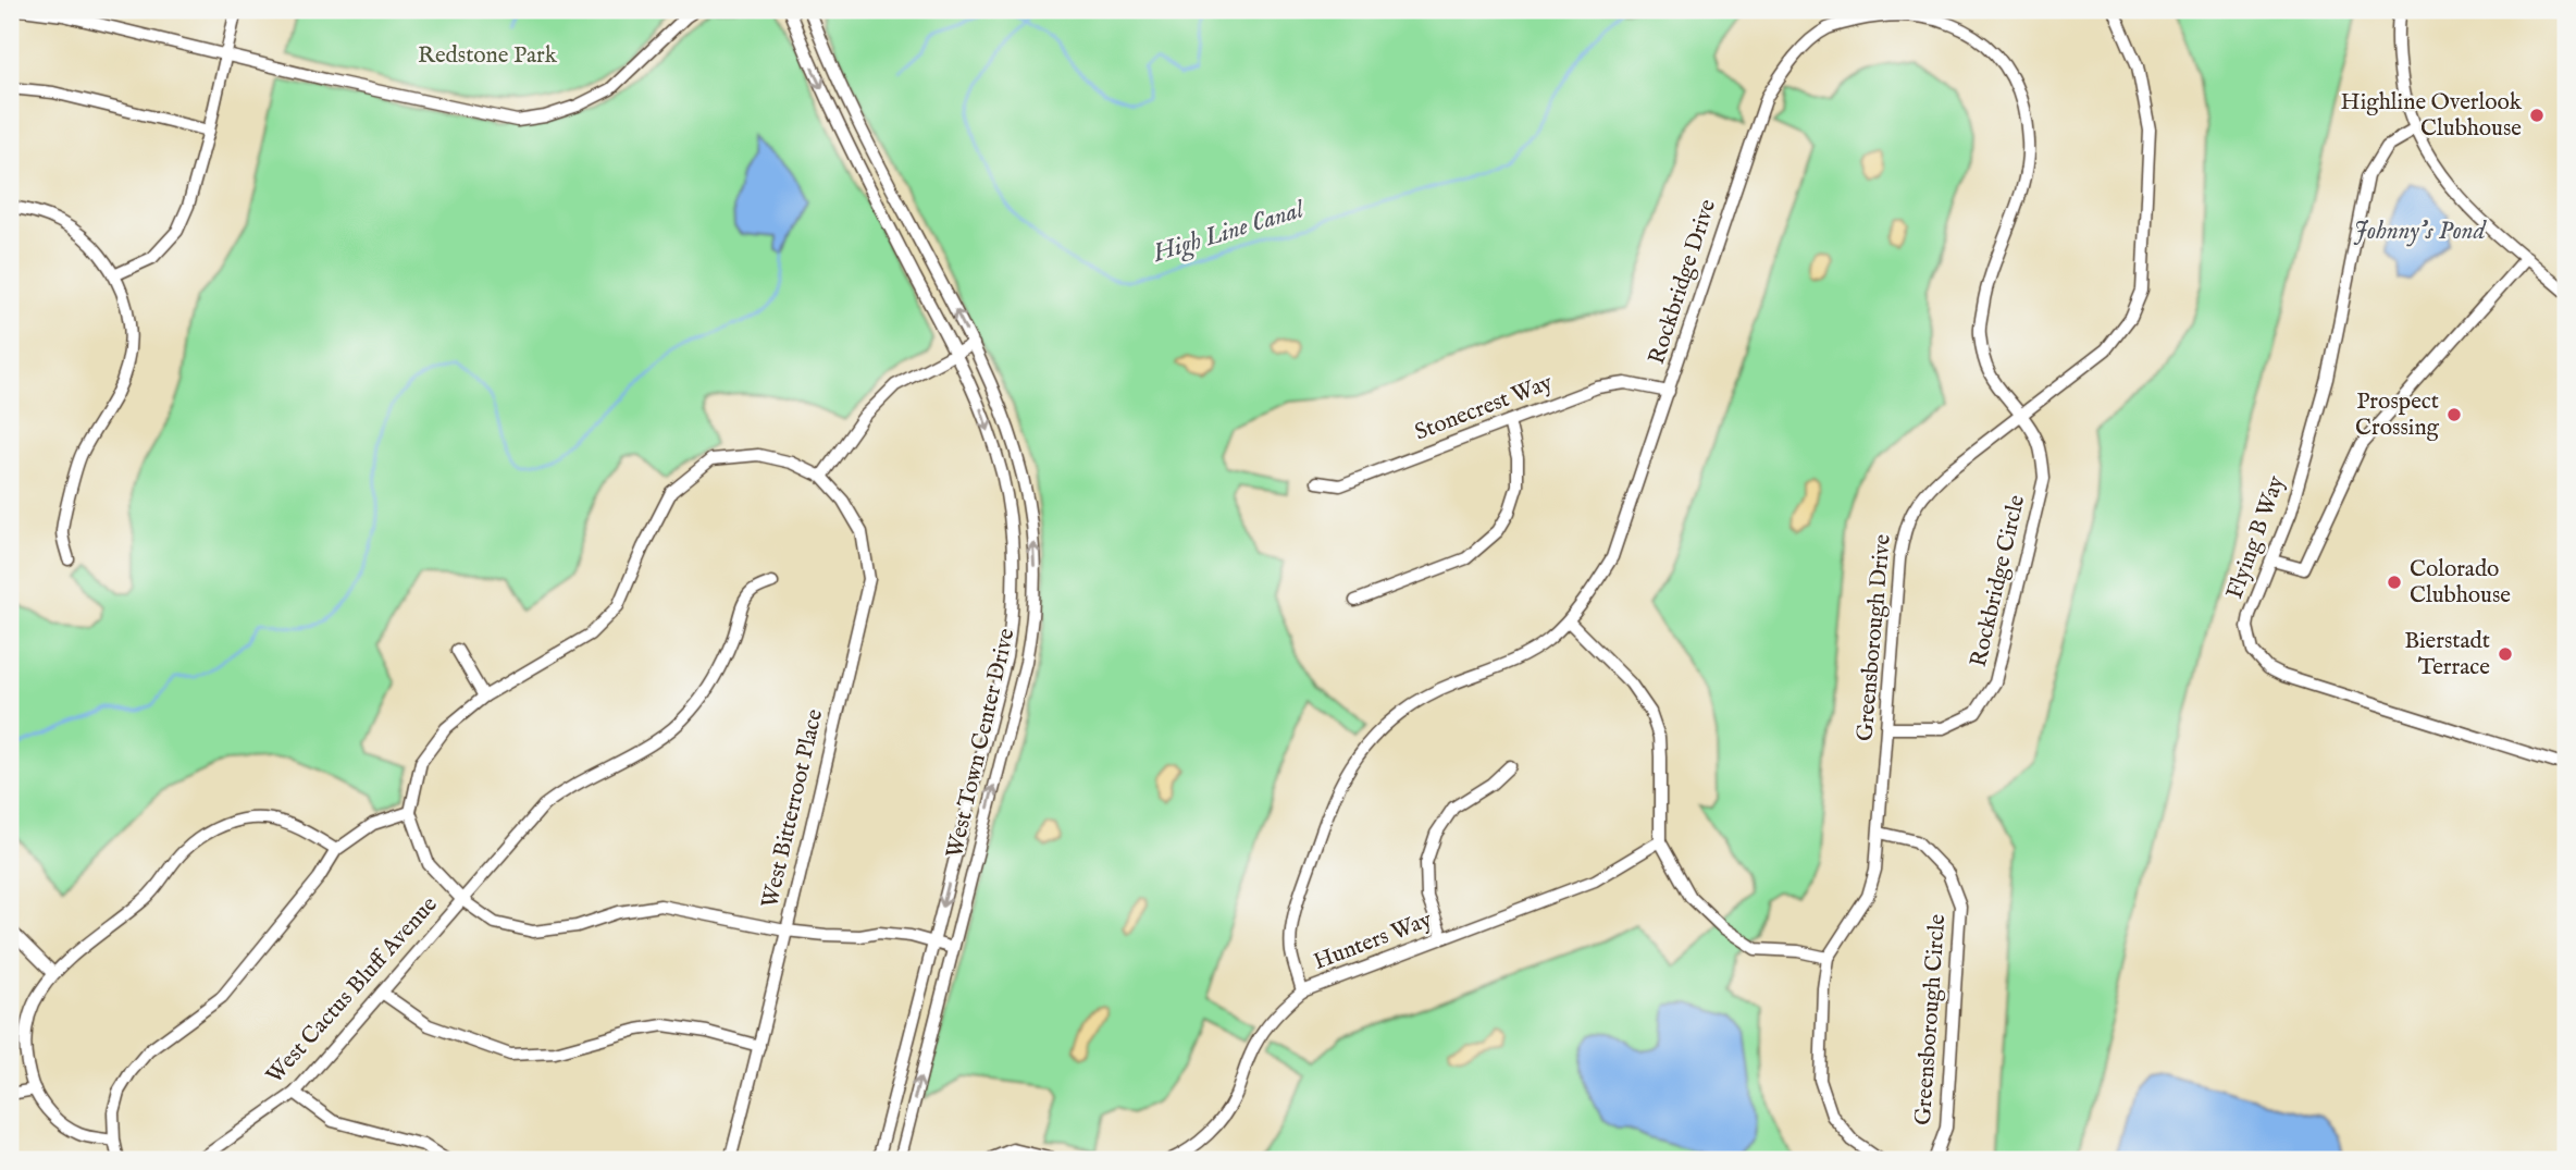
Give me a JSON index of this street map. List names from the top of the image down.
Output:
{
  "streets": {
    "street": [
      "Rockbridge Drive",
      "Stonecrest Way",
      "Flying B Way",
      "Rockbridge Circle",
      "Greensborough Drive",
      "West Town Center Drive",
      "West Bitterroot Place",
      "Hunters Way",
      "West Cactus Bluff Avenue",
      "Greensborough Circle"
    ]
  },
  "crossings": [
    ["Rockbridge Drive", "Stonecrest Way"],
    ["Rockbridge Drive", "Rockbridge Circle"],
    ["Rockbridge Drive", "Greensborough Drive"],
    ["Rockbridge Drive", "Hunters Way"],
    ["Rockbridge Circle", "Greensborough Drive"],
    ["Greensborough Drive", "Greensborough Circle"]
  ],
  "water": ["Johnny's Pond", "High Line Canal"],
  "parks": ["Redstone Park"],
  "places": [
    "Highline Overlook Clubhouse",
    "Prospect Crossing",
    "Colorado Clubhouse",
    "Bierstadt Terrace"
  ]
}
